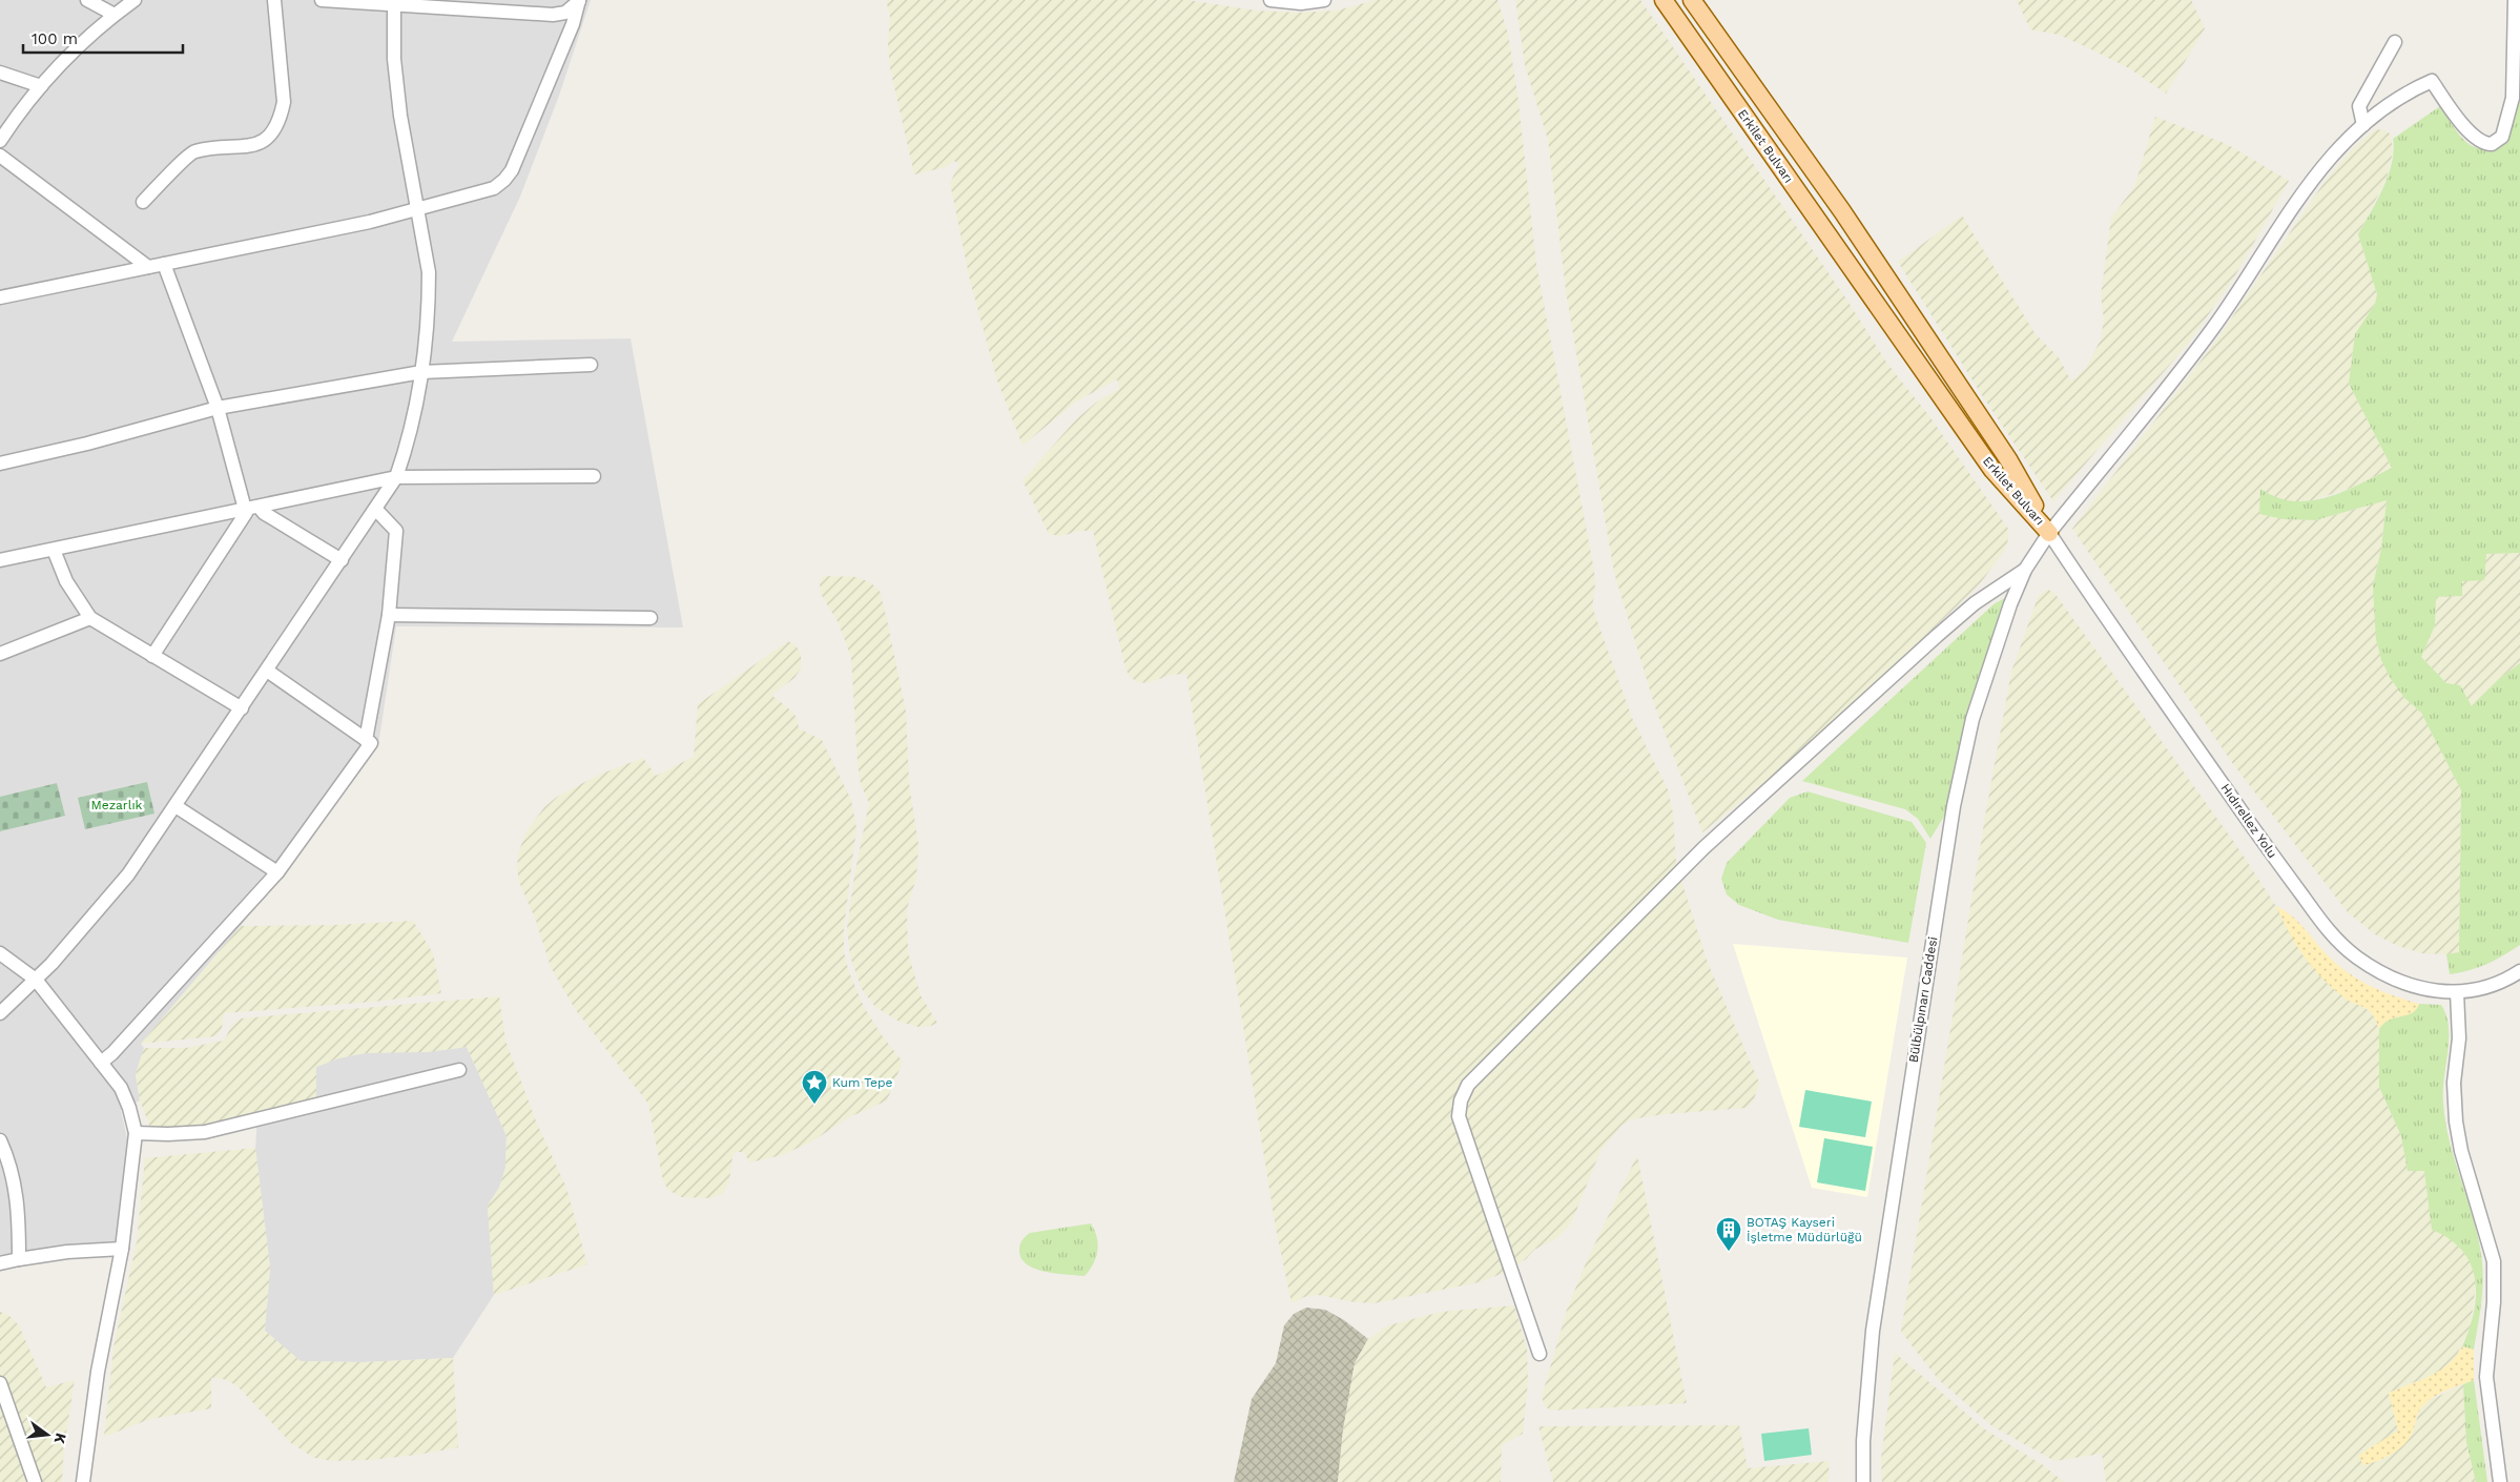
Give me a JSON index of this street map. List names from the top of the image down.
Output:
{
  "streets": {
    "main road": ["Erkilet Bulvarı"],
    "street": ["Hıdırellez Yolu", "Bülbülpınarı Caddesi"]
  },
  "crossings": [
    ["Erkilet Bulvarı", "Hıdırellez Yolu"],
    ["Erkilet Bulvarı", "Bülbülpınarı Caddesi"],
    ["Hıdırellez Yolu", "Bülbülpınarı Caddesi"]
  ],
  "parks": ["Mezarlık"],
  "places": {
    "place": ["Kum Tepe"],
    "building": ["BOTAŞ Kayseri İşletme Müdürlüğü"]
  },
  "scale_bar": "100 m",
  "north": "right"
}
